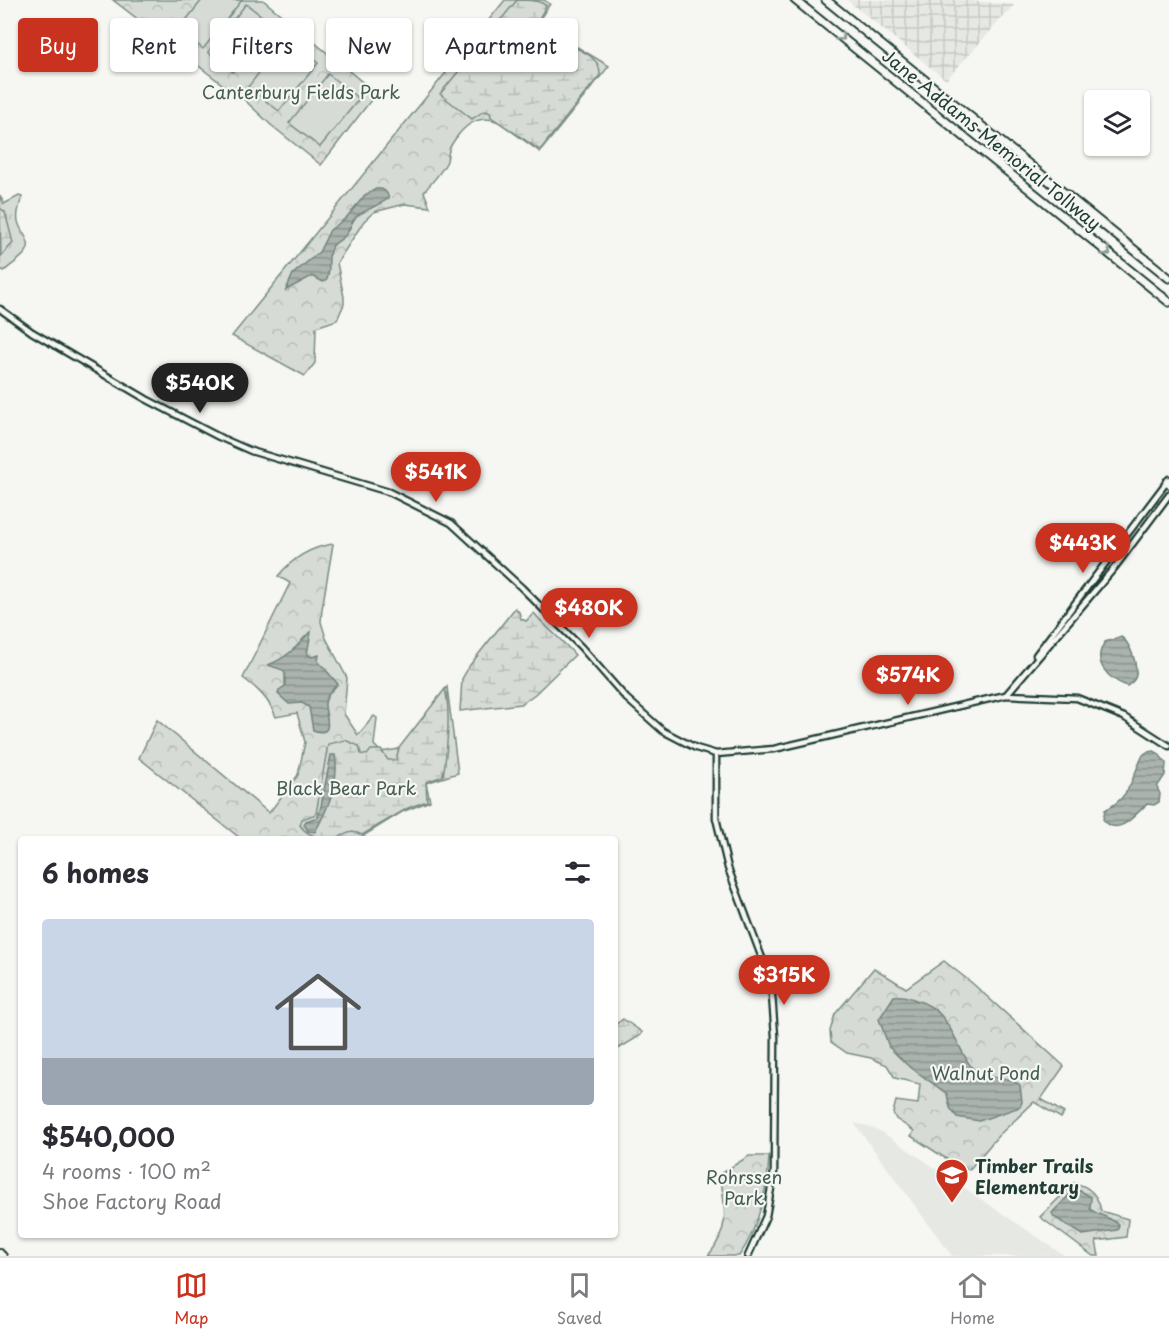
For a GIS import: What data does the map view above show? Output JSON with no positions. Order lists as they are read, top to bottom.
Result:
{
  "streets": {
    "highway": ["Jane Addams Memorial Tollway"]
  },
  "parks": [
    "Canterbury Fields Park",
    "Black Bear Park",
    "Walnut Pond",
    "Rohrssen Park"
  ],
  "places": {
    "school or university": ["Timber Trails Elementary"]
  },
  "page": {
    "chip": [
      "Buy",
      "Rent",
      "Filters",
      "New",
      "Apartment"
    ],
    "price": [
      "$540K",
      "$541K",
      "$443K",
      "$480K",
      "$574K",
      "$315K"
    ],
    "heading": "6 homes",
    "list": [
      {
        "name": "$540,000",
        "note": "4 rooms · 100 m² · Shoe Factory Road"
      }
    ],
    "tabs": ["Map", "Saved", "Home"]
  }
}
